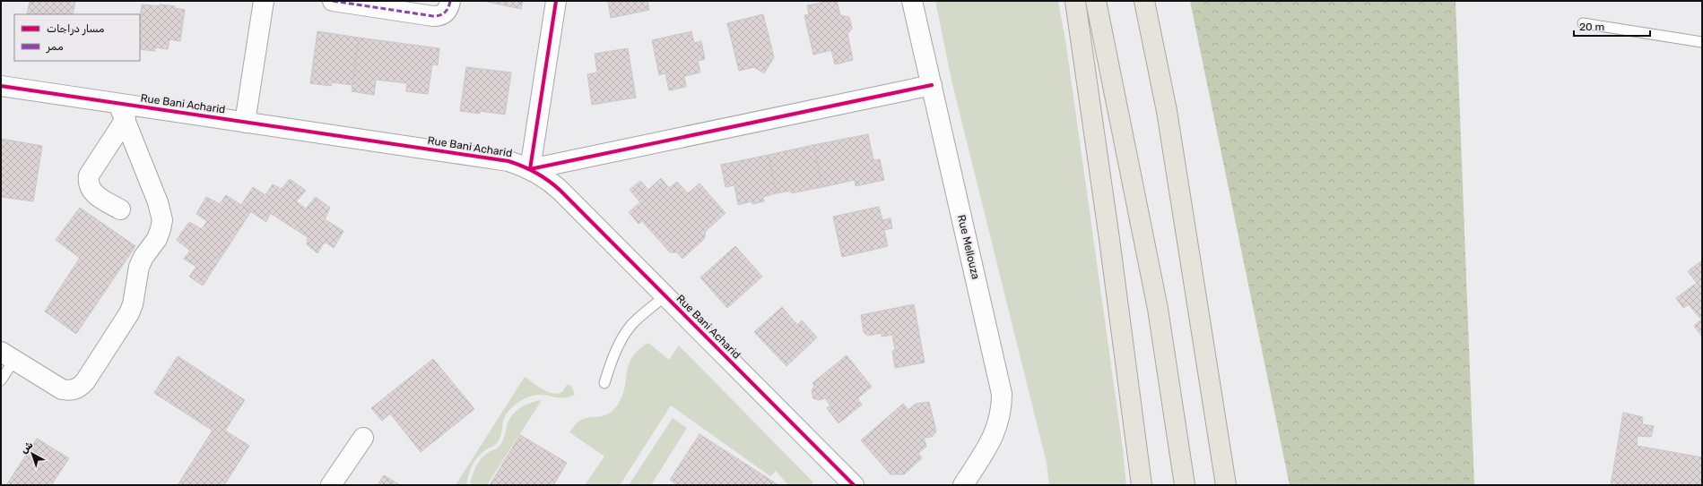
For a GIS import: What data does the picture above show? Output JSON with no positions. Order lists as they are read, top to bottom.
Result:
{
  "streets": {
    "street": ["Rue Bani Acharid", "Rue Mellouza"]
  },
  "legend": ["مسار دراجات", "ممر"],
  "scale_bar": "20 m",
  "north": "top left"
}
